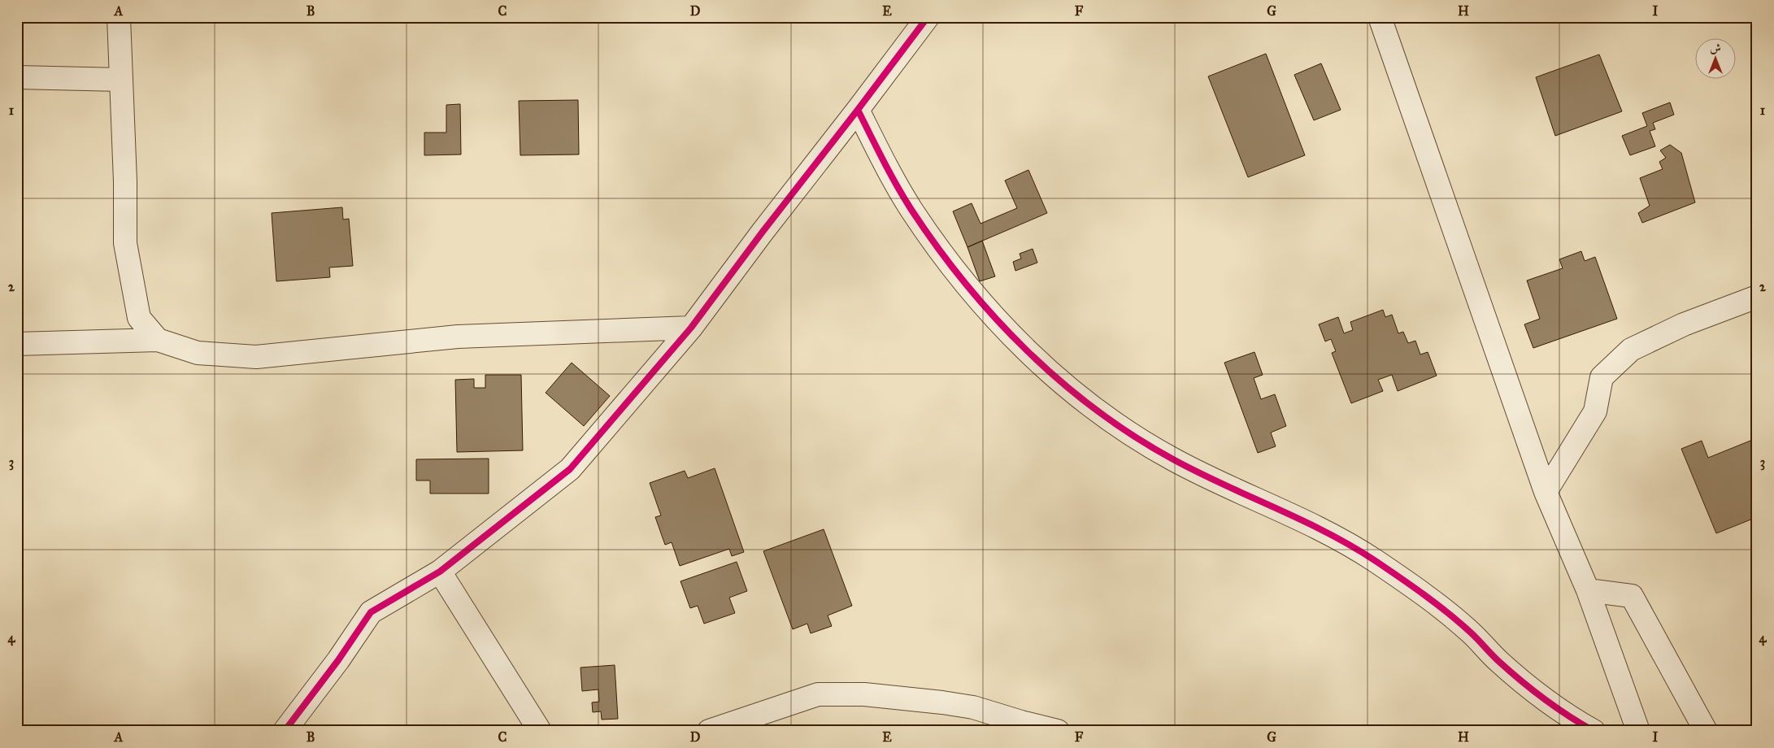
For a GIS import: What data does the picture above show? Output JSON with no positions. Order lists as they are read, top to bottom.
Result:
{
  "north": "top",
  "grid": {
    "columns": [
      "A",
      "B",
      "C",
      "D",
      "E",
      "F",
      "G",
      "H",
      "I"
    ],
    "rows": [
      "1",
      "2",
      "3",
      "4"
    ]
  }
}
